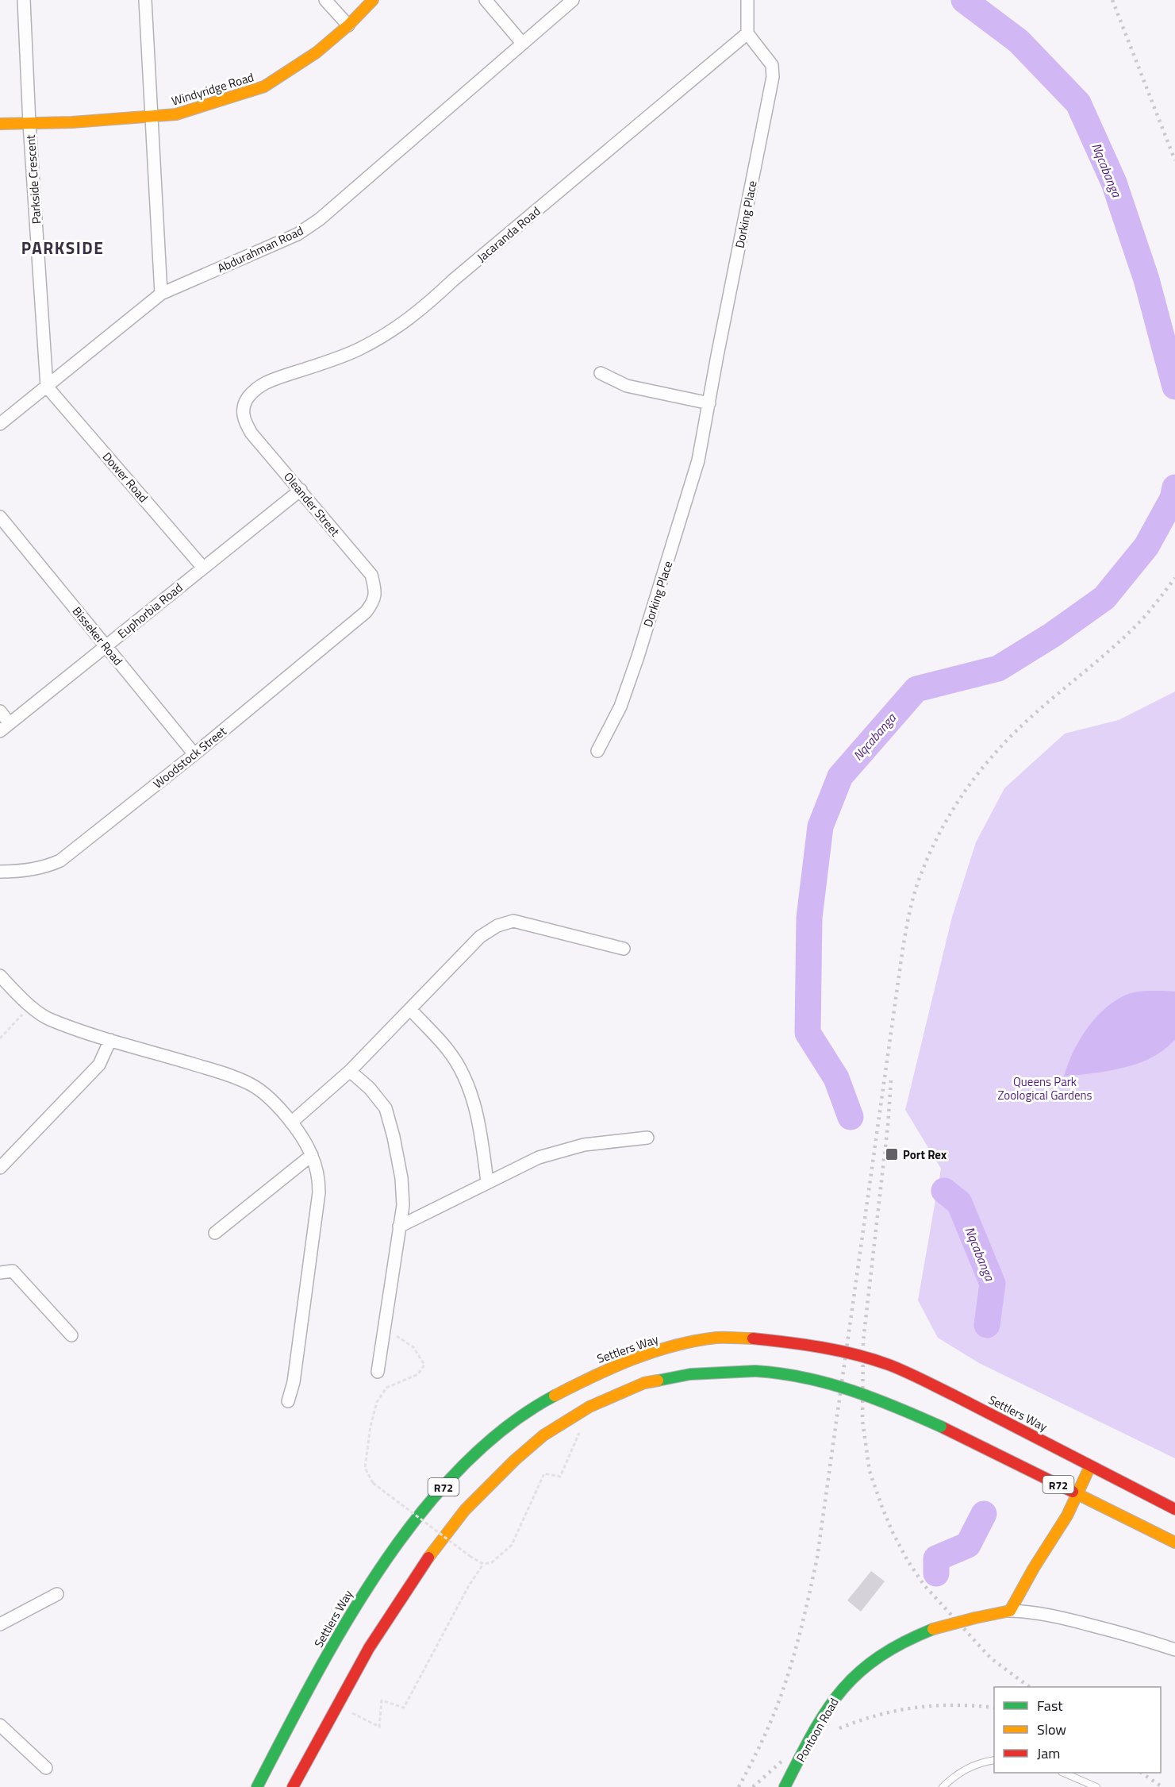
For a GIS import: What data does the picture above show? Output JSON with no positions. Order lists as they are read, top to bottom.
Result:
{
  "streets": {
    "main road": [
      "Windyridge Road",
      "Settlers Way",
      "R72",
      "Pontoon Road"
    ],
    "street": [
      "Parkside Crescent",
      "Dorking Place",
      "Jacaranda Road",
      "Abdurahman Road",
      "Dower Road",
      "Oleander Street",
      "Euphorbia Road",
      "Bisseker Road",
      "Woodstock Street"
    ]
  },
  "crossings": [
    ["Windyridge Road", "Parkside Crescent"],
    ["Parkside Crescent", "Abdurahman Road"],
    ["Parkside Crescent", "Dower Road"],
    ["Dorking Place", "Jacaranda Road"],
    ["Jacaranda Road", "Oleander Street"],
    ["Abdurahman Road", "Dower Road"],
    ["Dower Road", "Euphorbia Road"],
    ["Oleander Street", "Euphorbia Road"],
    ["Oleander Street", "Woodstock Street"],
    ["Euphorbia Road", "Bisseker Road"],
    ["Bisseker Road", "Woodstock Street"]
  ],
  "districts": ["PARKSIDE"],
  "water": ["Nqcabanga"],
  "parks": ["Queens Park Zoological Gardens"],
  "places": {
    "transit": ["Port Rex"]
  },
  "legend": ["Fast", "Slow", "Jam"]
}
